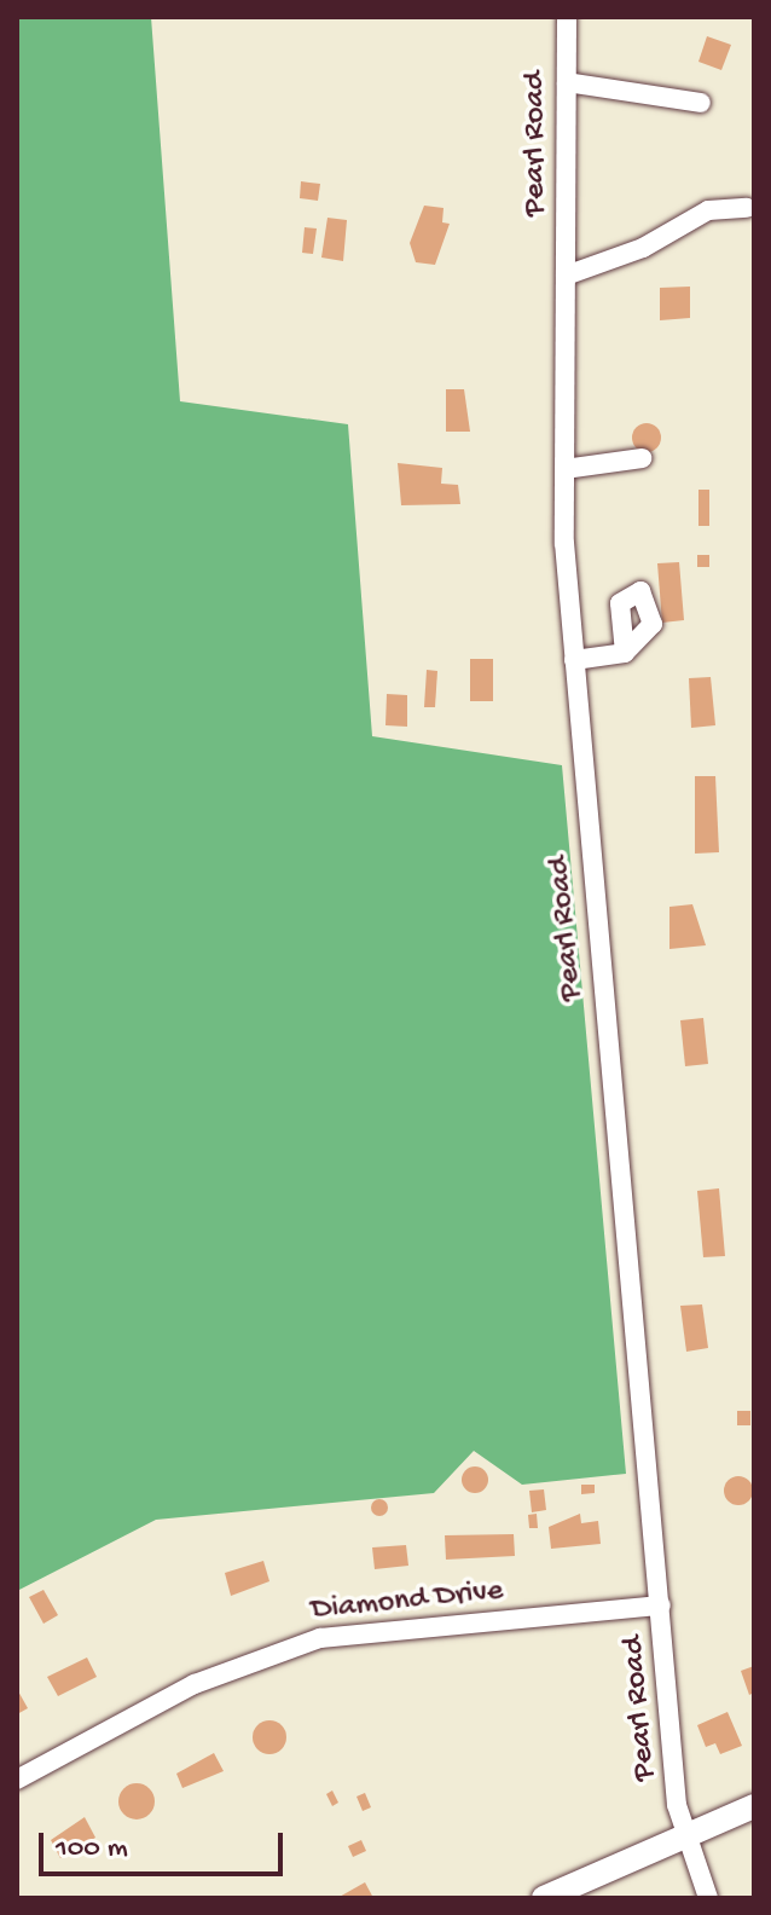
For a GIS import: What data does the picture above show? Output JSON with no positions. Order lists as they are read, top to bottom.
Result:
{
  "streets": {
    "street": ["Pearl Road", "Diamond Drive"]
  },
  "crossings": [
    ["Pearl Road", "Diamond Drive"]
  ],
  "scale_bar": "100 m"
}
